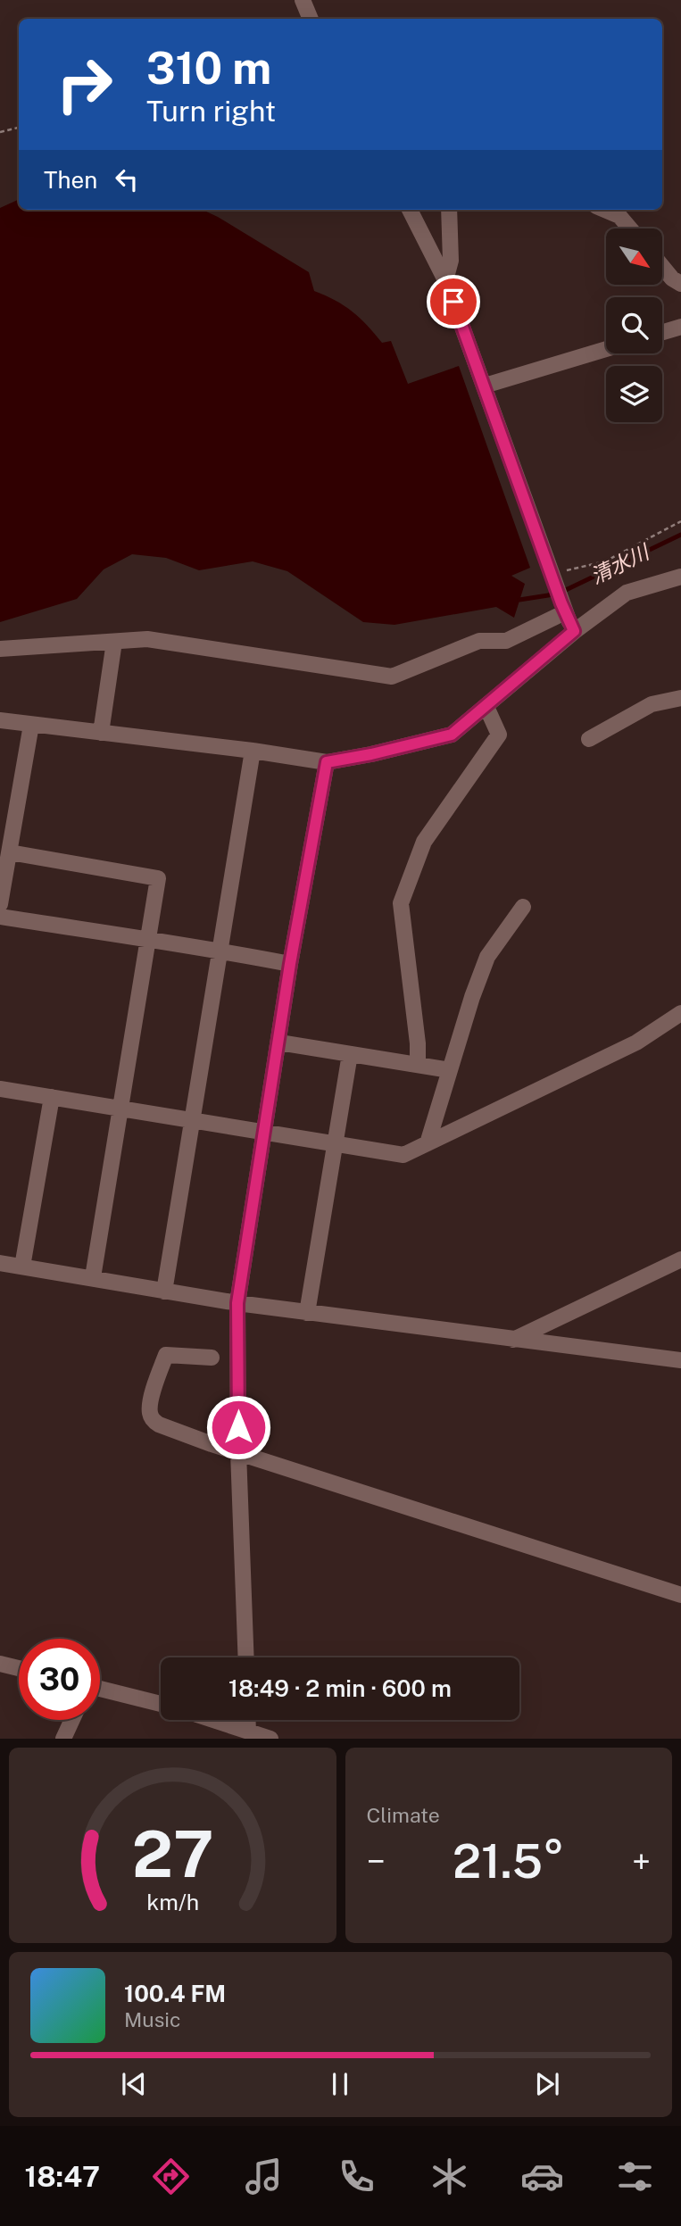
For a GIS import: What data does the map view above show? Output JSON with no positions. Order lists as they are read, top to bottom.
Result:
{
  "water": ["清水川"],
  "north": "bottom right",
  "page": {
    "turn": ["310 m", "Turn right"],
    "then": "Then",
    "limit": "30",
    "trip": "18:49 · 2 min · 600 m",
    "tile": "Climate",
    "heat": ["−", "21.5°", "+"],
    "song": ["100.4 FM", "Music"],
    "tabs": "18:47",
    "gauge": ["27", "km/h"]
  }
}
